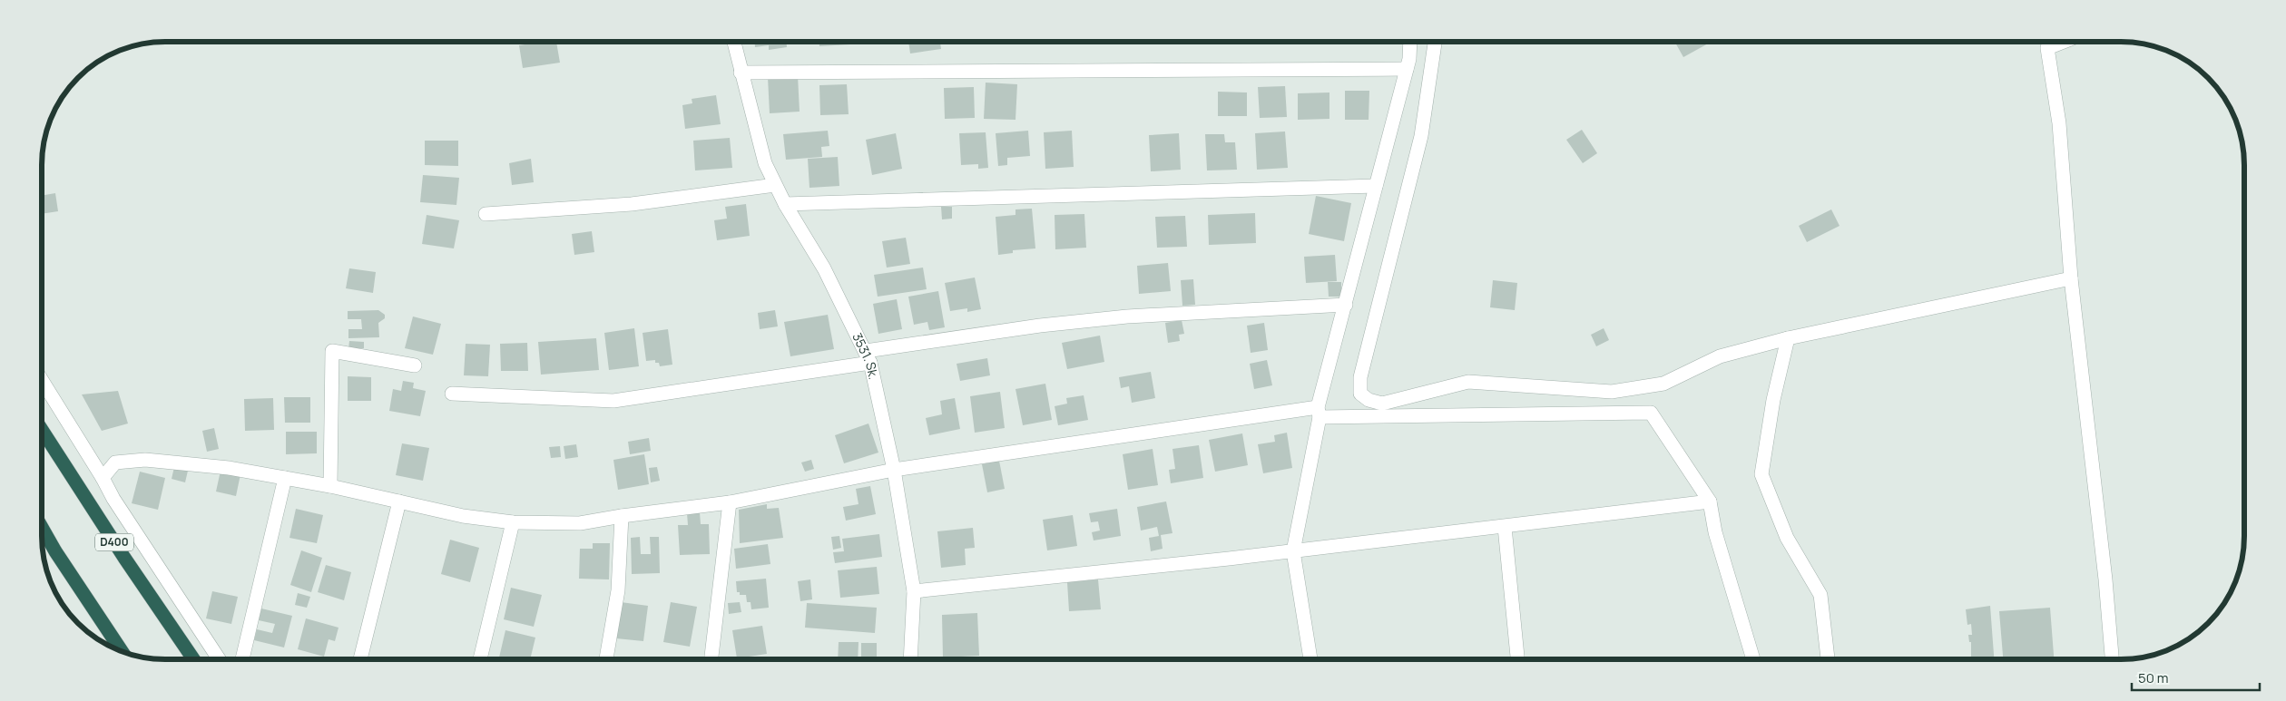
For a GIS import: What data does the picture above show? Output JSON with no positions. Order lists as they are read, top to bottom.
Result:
{
  "streets": {
    "highway": ["D400"],
    "street": ["3531. Sk."]
  },
  "scale_bar": "50 m"
}
